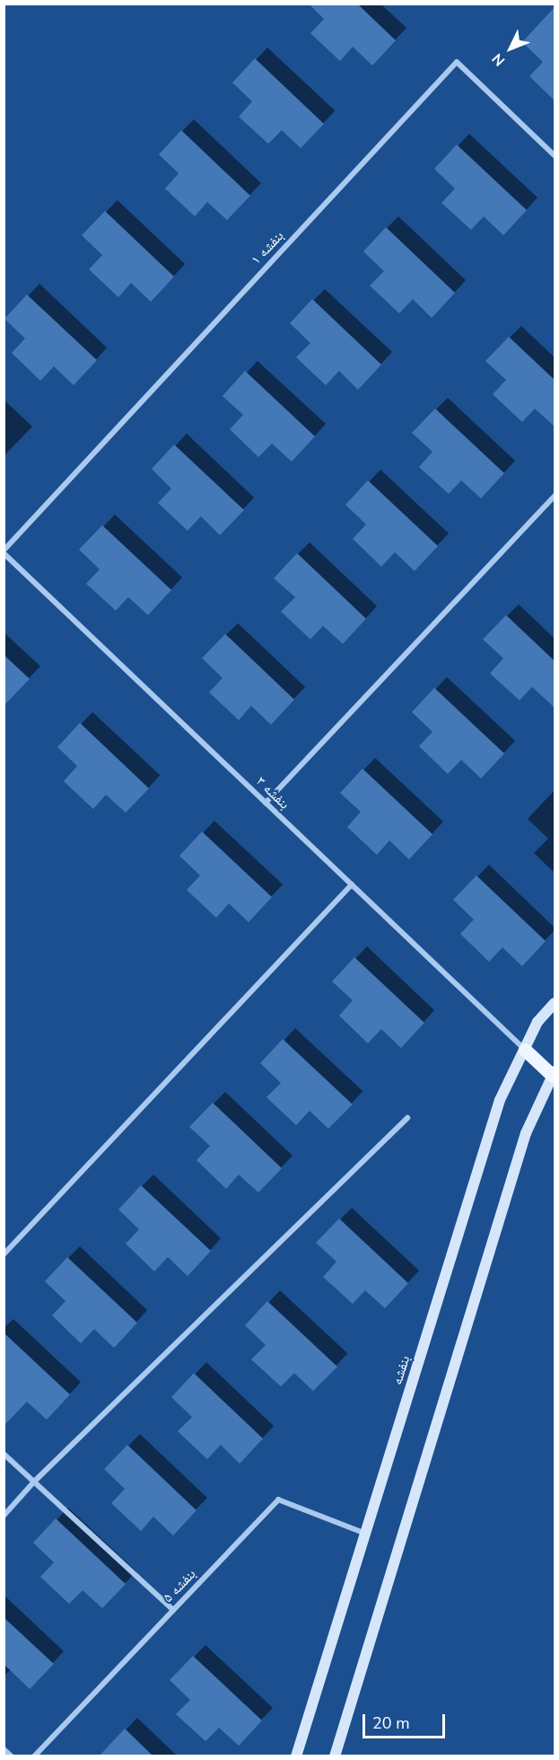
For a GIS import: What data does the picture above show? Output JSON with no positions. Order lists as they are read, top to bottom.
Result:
{
  "streets": {
    "street": [
      "بنفشه ۱",
      "بنفشه ۳",
      "بنفشه",
      "بنفشه ۵"
    ]
  },
  "crossings": [
    ["بنفشه ۱", "بنفشه ۳"],
    ["بنفشه ۳", "بنفشه"],
    ["بنفشه", "بنفشه ۵"]
  ],
  "scale_bar": "20 m",
  "north": "bottom left"
}
